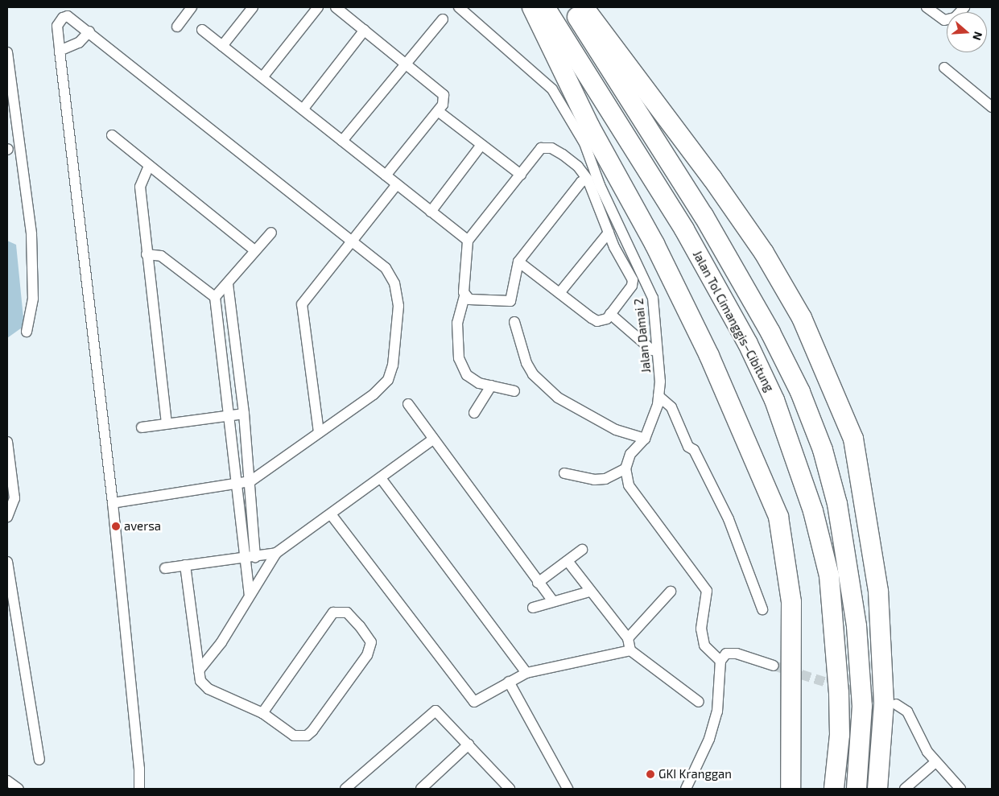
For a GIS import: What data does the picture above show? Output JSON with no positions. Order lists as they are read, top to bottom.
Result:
{
  "streets": {
    "highway": ["Jalan Tol Cimanggis–Cibitung"],
    "street": ["Jalan Damai 2"]
  },
  "places": ["aversa", "GKI Kranggan"],
  "north": "right"
}
